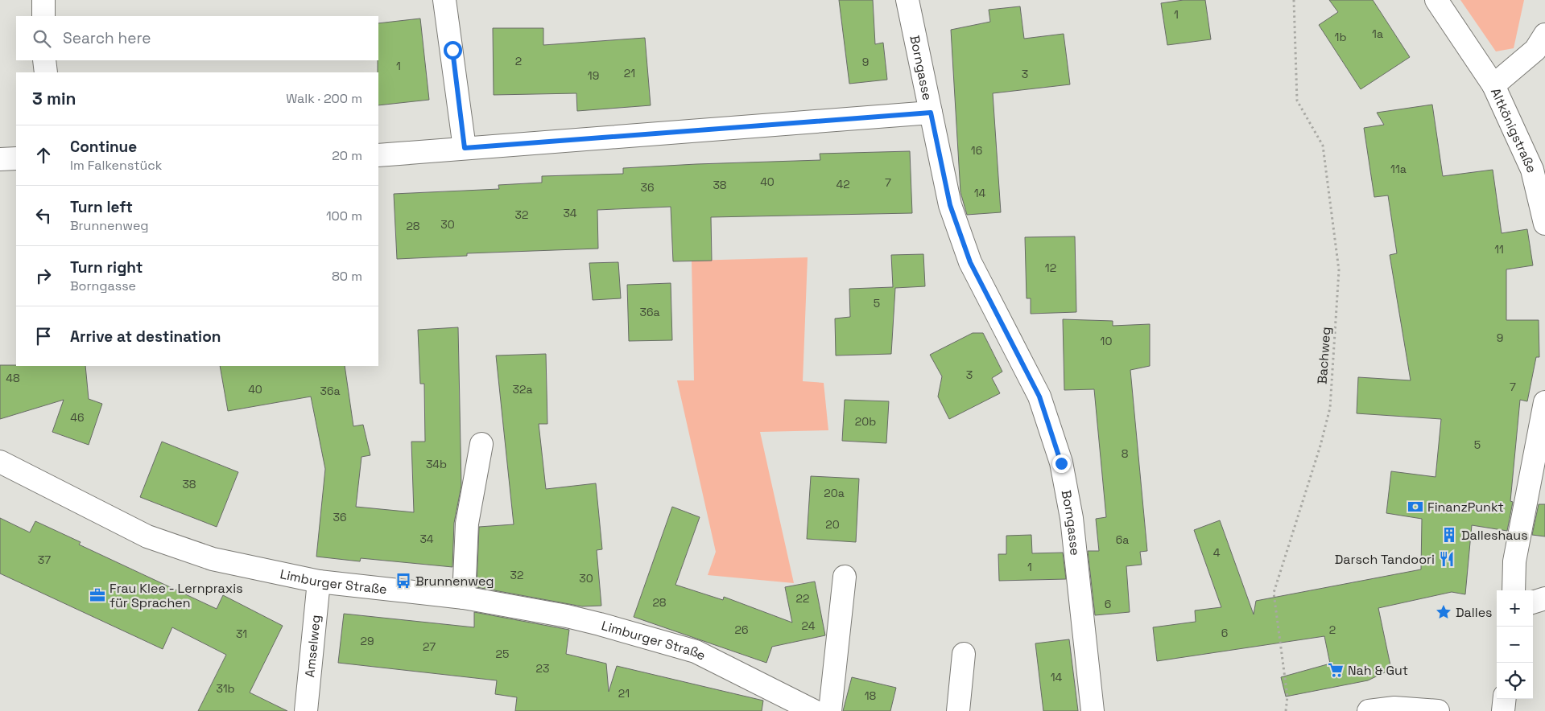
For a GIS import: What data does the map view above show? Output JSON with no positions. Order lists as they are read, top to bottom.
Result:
{
  "streets": {
    "street": [
      "Borngasse",
      "Altkönigstraße",
      "Limburger Straße",
      "Amselweg"
    ],
    "path": ["Bachweg"]
  },
  "crossings": [
    ["Limburger Straße", "Amselweg"]
  ],
  "places": {
    "bank": ["FinanzPunkt"],
    "building": ["Dalleshaus"],
    "restaurant": ["Darsch Tandoori"],
    "bus stop": ["Brunnenweg"],
    "office": ["Frau Klee - Lernpraxis für Sprachen"],
    "place": ["Dalles"],
    "supermarket": ["Nah & Gut"]
  },
  "house_numbers": [
    "1",
    "1a",
    "1b",
    "2",
    "9",
    "1",
    "21",
    "3",
    "19",
    "16",
    "11a",
    "40",
    "7",
    "42",
    "38",
    "36",
    "14",
    "34",
    "32",
    "30",
    "28",
    "11",
    "12",
    "5",
    "36a",
    "9",
    "10",
    "3",
    "48",
    "7",
    "40",
    "32a",
    "36a",
    "46",
    "20b",
    "5",
    "8",
    "34b",
    "38",
    "20a",
    "36",
    "20",
    "34",
    "6a",
    "4",
    "37",
    "1",
    "32",
    "30",
    "22",
    "28",
    "6",
    "24",
    "26",
    "2",
    "6",
    "31",
    "29",
    "27",
    "25",
    "23",
    "14",
    "31b",
    "21",
    "18"
  ],
  "page": {
    "search": "Search here",
    "heading": ["3 min", "Walk · 200 m"],
    "list": [
      ["Continue", "Im Falkenstück", "20 m"],
      ["Turn left", "Brunnenweg", "100 m"],
      ["Turn right", "Borngasse", "80 m"],
      "Arrive at destination"
    ],
    "map_buttons": ["+", "−"]
  }
}
